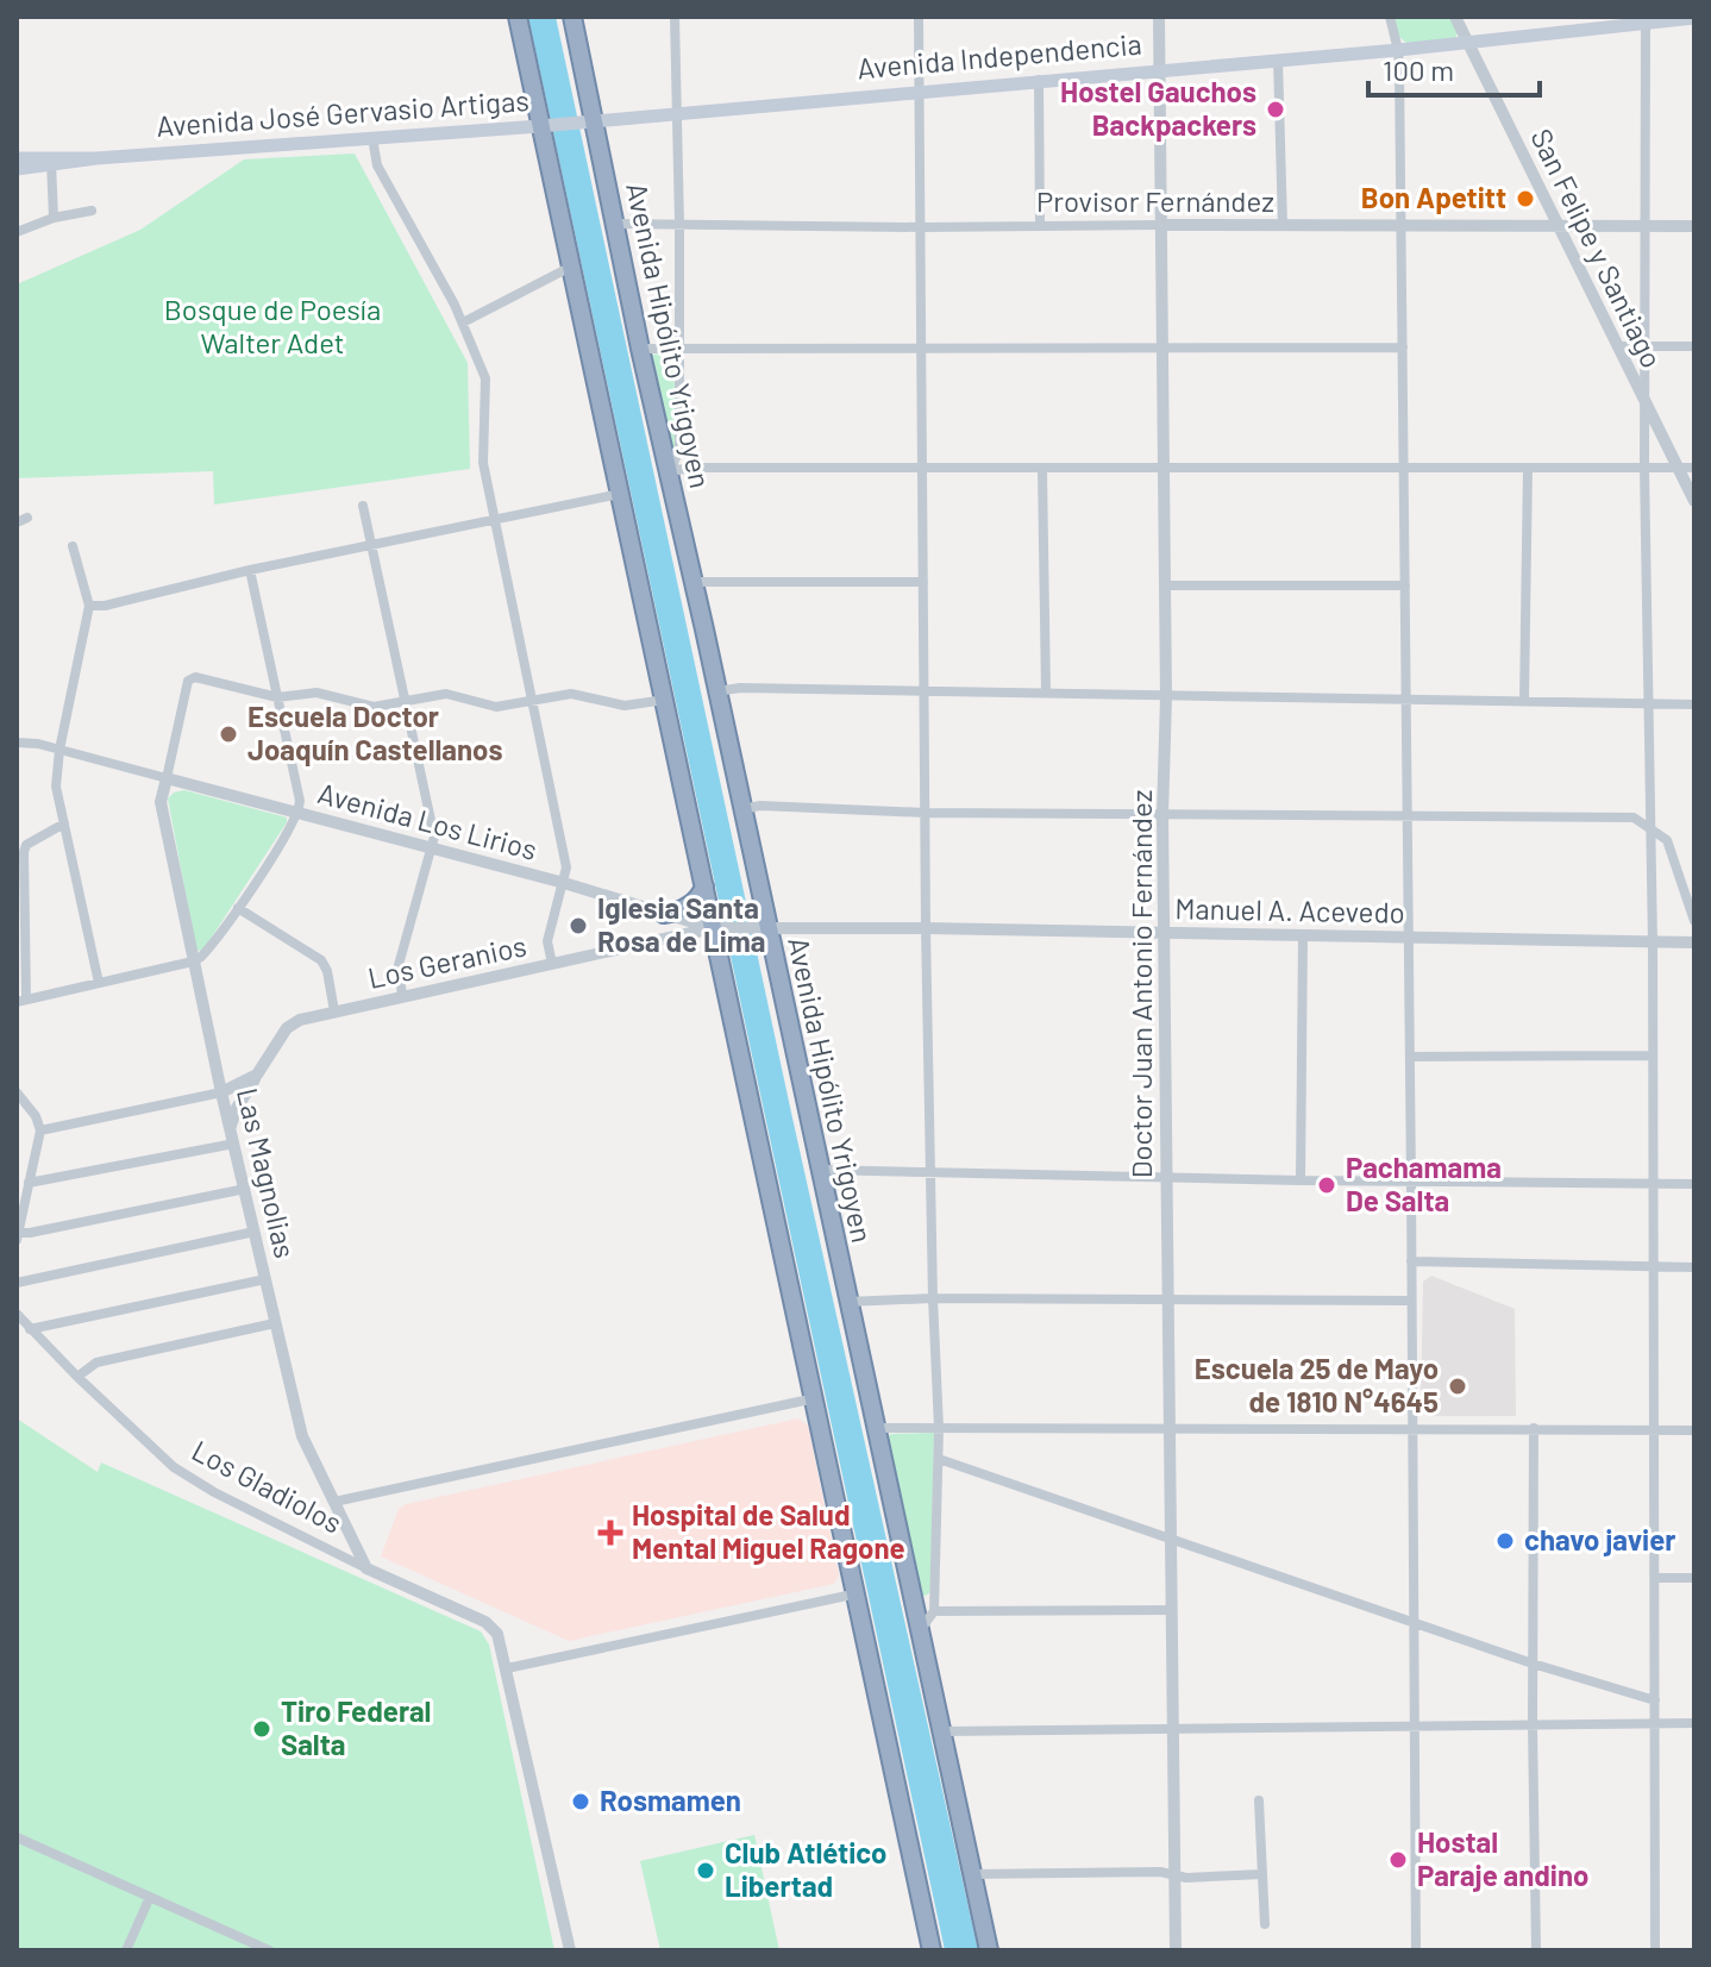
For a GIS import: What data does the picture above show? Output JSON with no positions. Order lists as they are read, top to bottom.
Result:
{
  "streets": {
    "highway": ["Avenida Hipólito Yrigoyen"],
    "main road": ["Avenida Independencia", "Avenida José Gervasio Artigas"],
    "street": [
      "Provisor Fernández",
      "San Felipe y Santiago",
      "Avenida Los Lirios",
      "Manuel A. Acevedo",
      "Los Geranios",
      "Doctor Juan Antonio Fernández",
      "Las Magnolias",
      "Los Gladiolos"
    ]
  },
  "crossings": [
    ["Avenida Independencia", "Avenida José Gervasio Artigas"],
    ["Avenida Independencia", "San Felipe y Santiago"],
    ["Avenida Independencia", "Avenida Hipólito Yrigoyen"],
    ["Avenida Independencia", "Doctor Juan Antonio Fernández"],
    ["Avenida José Gervasio Artigas", "Avenida Hipólito Yrigoyen"],
    ["Provisor Fernández", "San Felipe y Santiago"],
    ["Provisor Fernández", "Avenida Hipólito Yrigoyen"],
    ["Provisor Fernández", "Doctor Juan Antonio Fernández"],
    ["Avenida Hipólito Yrigoyen", "Manuel A. Acevedo"],
    ["Avenida Los Lirios", "Manuel A. Acevedo"],
    ["Avenida Los Lirios", "Los Geranios"],
    ["Avenida Los Lirios", "Las Magnolias"],
    ["Manuel A. Acevedo", "Los Geranios"],
    ["Manuel A. Acevedo", "Doctor Juan Antonio Fernández"],
    ["Los Geranios", "Las Magnolias"],
    ["Las Magnolias", "Los Gladiolos"]
  ],
  "parks": ["Bosque de Poesía Walter Adet"],
  "places": {
    "other": [
      "Hostel Gauchos Backpackers",
      "Bon Apetitt",
      "Escuela Doctor Joaquín Castellanos",
      "Iglesia Santa Rosa de Lima",
      "Pachamama De Salta",
      "Escuela 25 de Mayo de 1810 N°4645",
      "chavo javier",
      "Tiro Federal Salta",
      "Rosmamen",
      "Hostal Paraje andino",
      "Club Atlético Libertad"
    ],
    "health": ["Hospital de Salud Mental Miguel Ragone"]
  },
  "scale_bar": "100 m"
}
